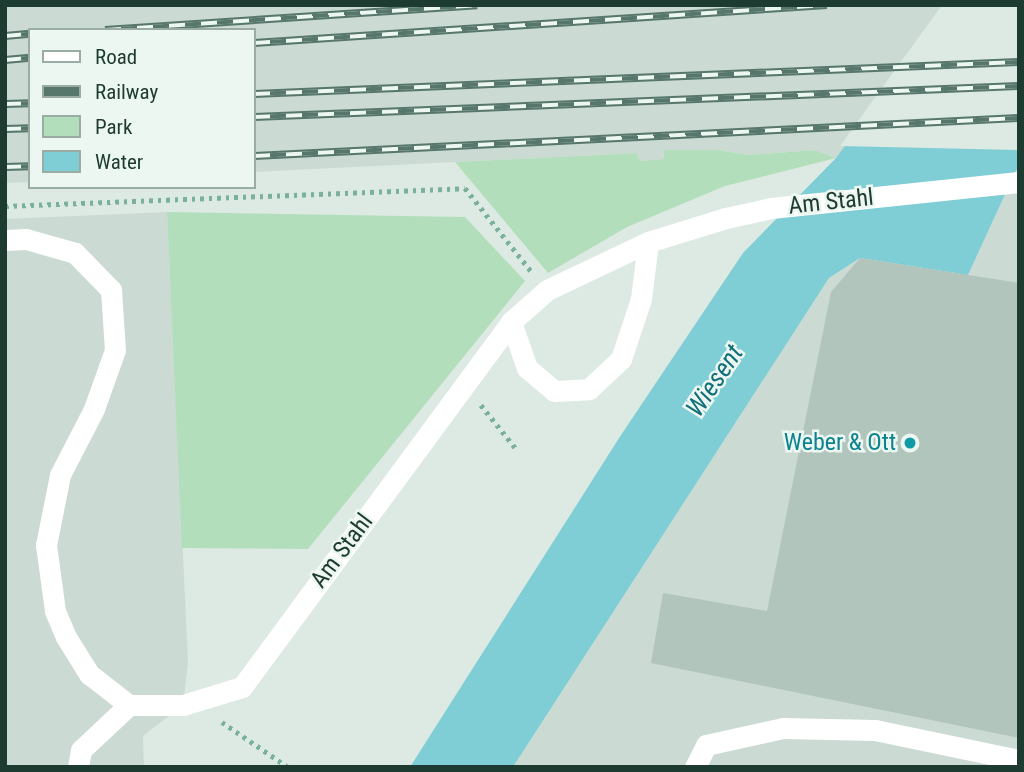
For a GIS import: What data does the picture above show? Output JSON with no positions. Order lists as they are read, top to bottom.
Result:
{
  "streets": {
    "street": ["Am Stahl"]
  },
  "water": ["Wiesent"],
  "places": ["Weber & Ott"],
  "legend": [
    "Road",
    "Railway",
    "Park",
    "Water"
  ]
}
